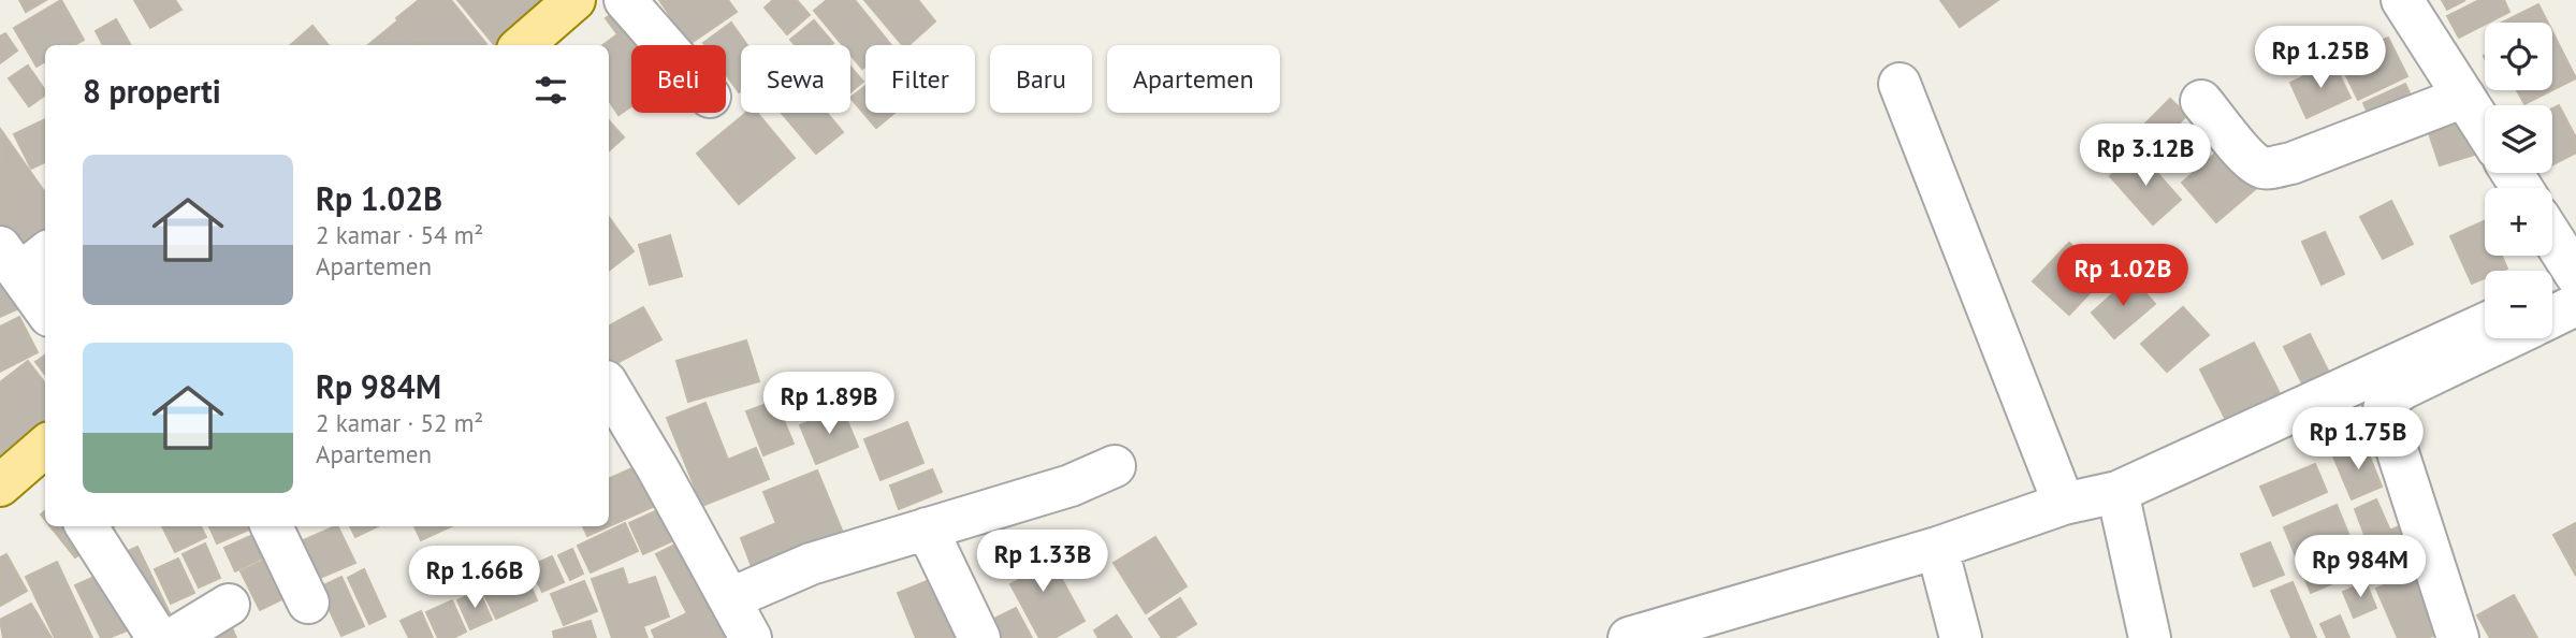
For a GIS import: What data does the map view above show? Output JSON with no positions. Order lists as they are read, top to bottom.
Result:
{
  "page": {
    "map_buttons": ["+", "−"],
    "price": [
      "Rp 1.25B",
      "Rp 3.12B",
      "Rp 1.02B",
      "Rp 1.89B",
      "Rp 1.75B",
      "Rp 1.33B",
      "Rp 984M",
      "Rp 1.66B"
    ],
    "chip": [
      "Beli",
      "Sewa",
      "Filter",
      "Baru",
      "Apartemen"
    ],
    "heading": "8 properti",
    "list": [
      {
        "name": "Rp 1.02B",
        "note": "2 kamar · 54 m² · Apartemen"
      },
      {
        "name": "Rp 984M",
        "note": "2 kamar · 52 m² · Apartemen"
      }
    ]
  }
}
